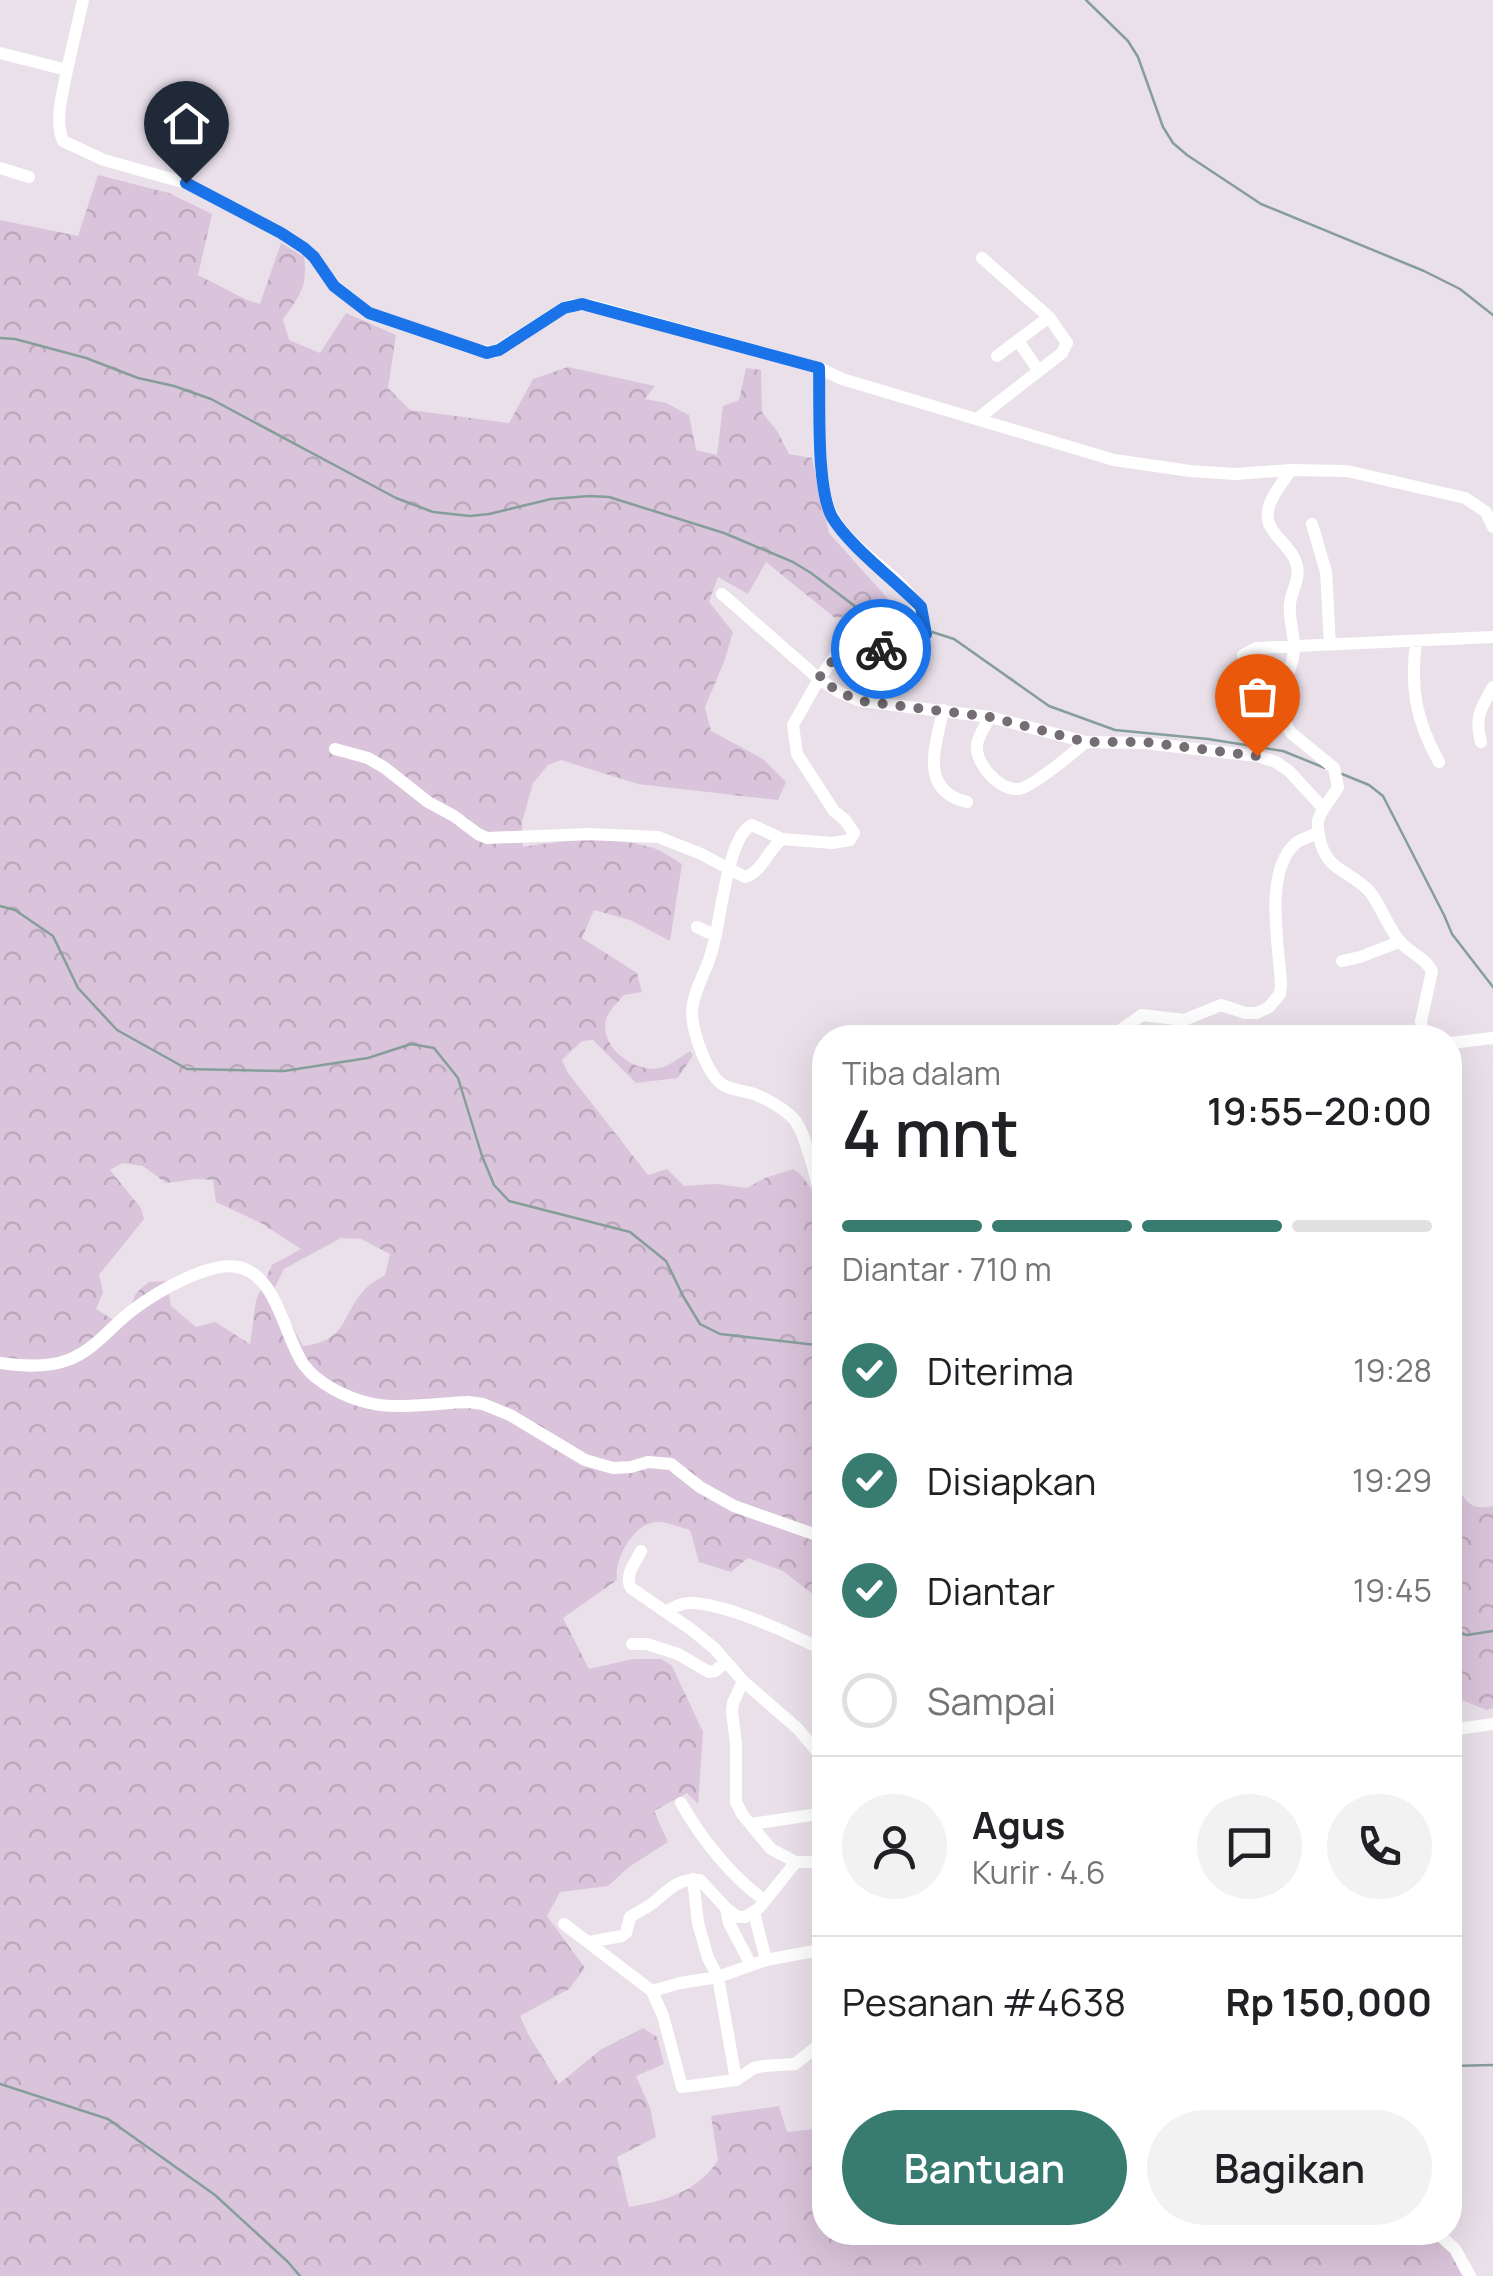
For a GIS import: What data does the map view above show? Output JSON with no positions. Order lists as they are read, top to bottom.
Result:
{
  "page": {
    "heading": ["4 mnt", "Tiba dalam", "19:55–20:00"],
    "panel": [
      "Agus",
      "Kurir · 4.6",
      "Pesanan #4638",
      "Rp 150,000"
    ],
    "bar": "Diantar · 710 m",
    "list": [
      ["Diterima", "19:28"],
      ["Disiapkan", "19:29"],
      ["Diantar", "19:45"],
      "Sampai"
    ],
    "buttons": ["Bantuan", "Bagikan"]
  }
}
